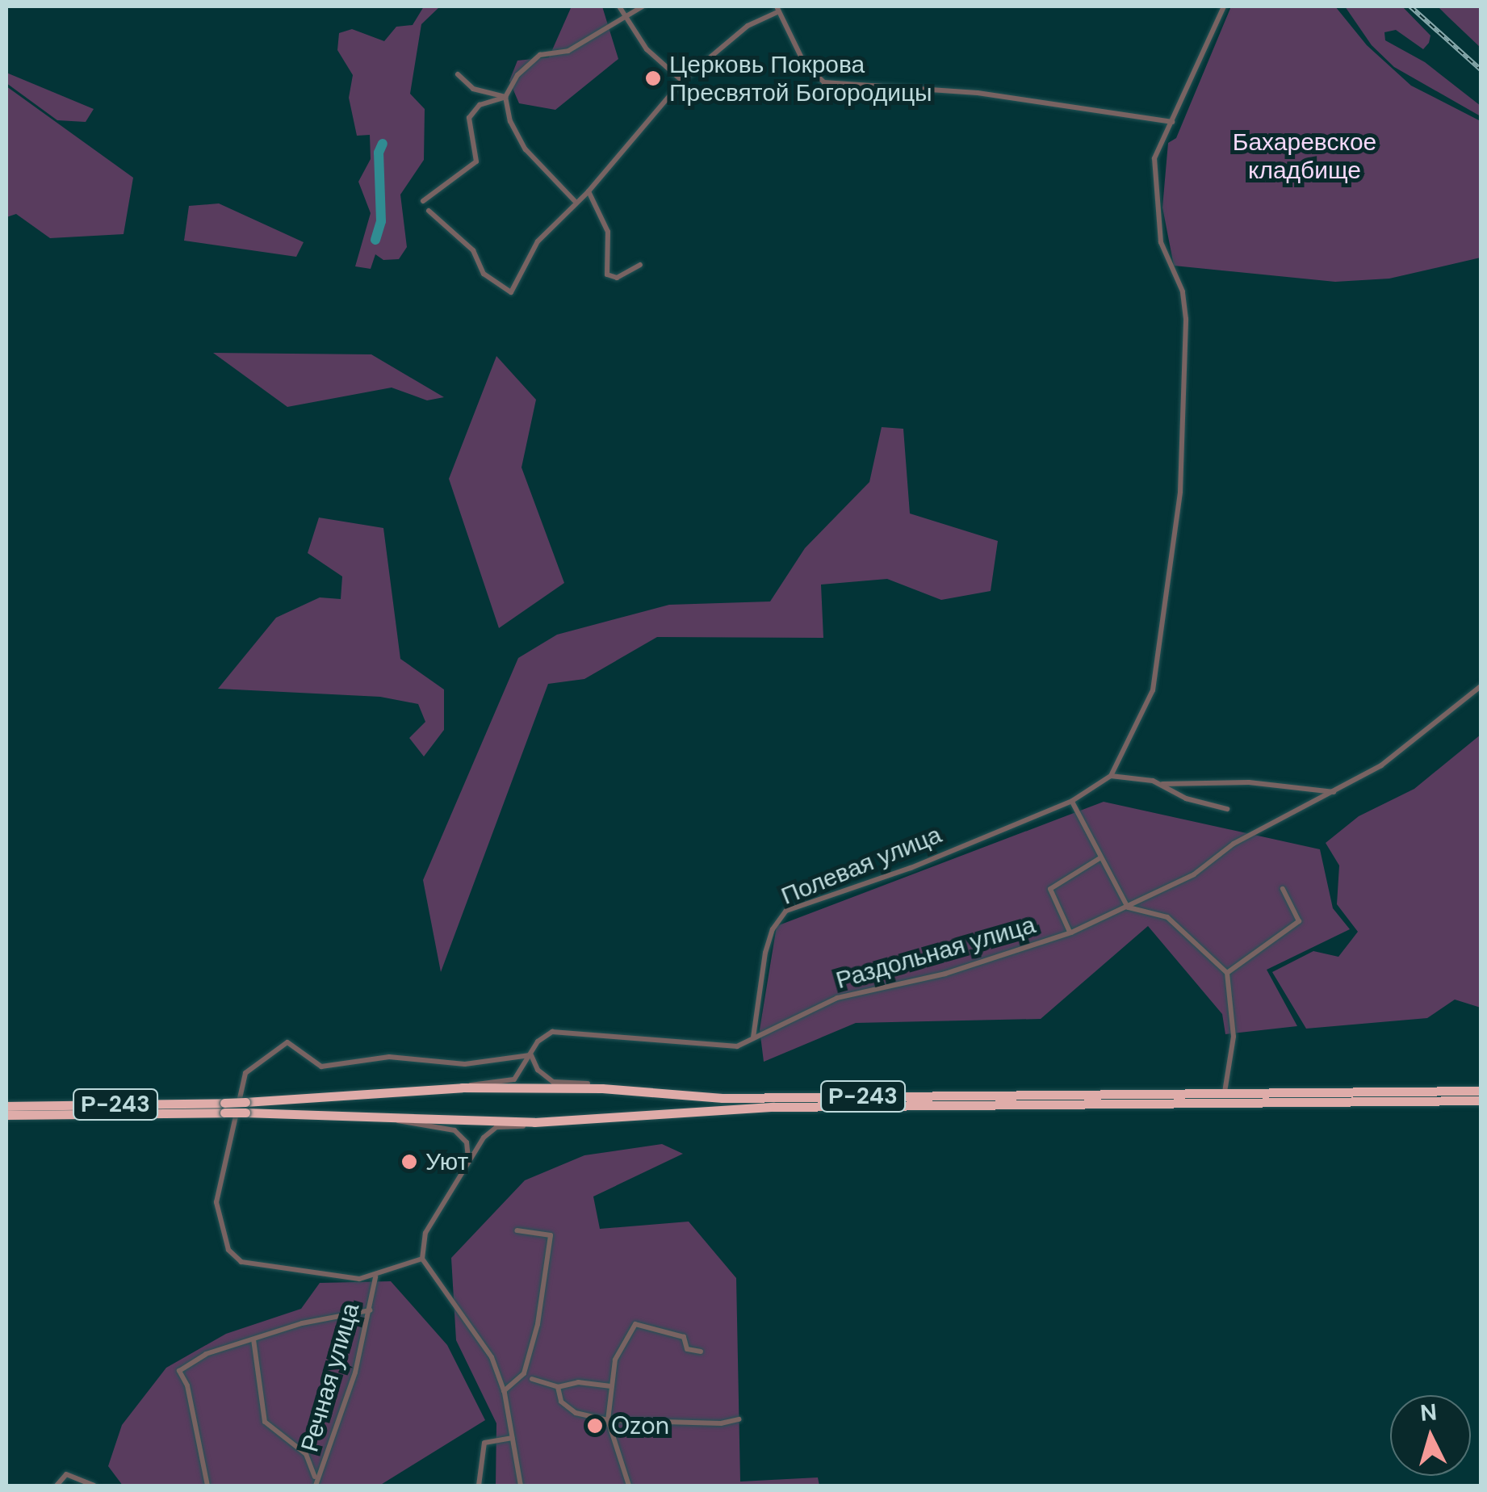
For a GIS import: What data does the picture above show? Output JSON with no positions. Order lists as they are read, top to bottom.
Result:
{
  "streets": {
    "highway": ["Р-243"],
    "street": ["Полевая улица", "Раздольная улица", "Речная улица"]
  },
  "crossings": [
    ["Полевая улица", "Раздольная улица"],
    ["Раздольная улица", "Р-243"]
  ],
  "parks": ["Бахаревское кладбище"],
  "places": ["Церковь Покрова Пресвятой Богородицы", "Уют", "Ozon"],
  "north": "top"
}
